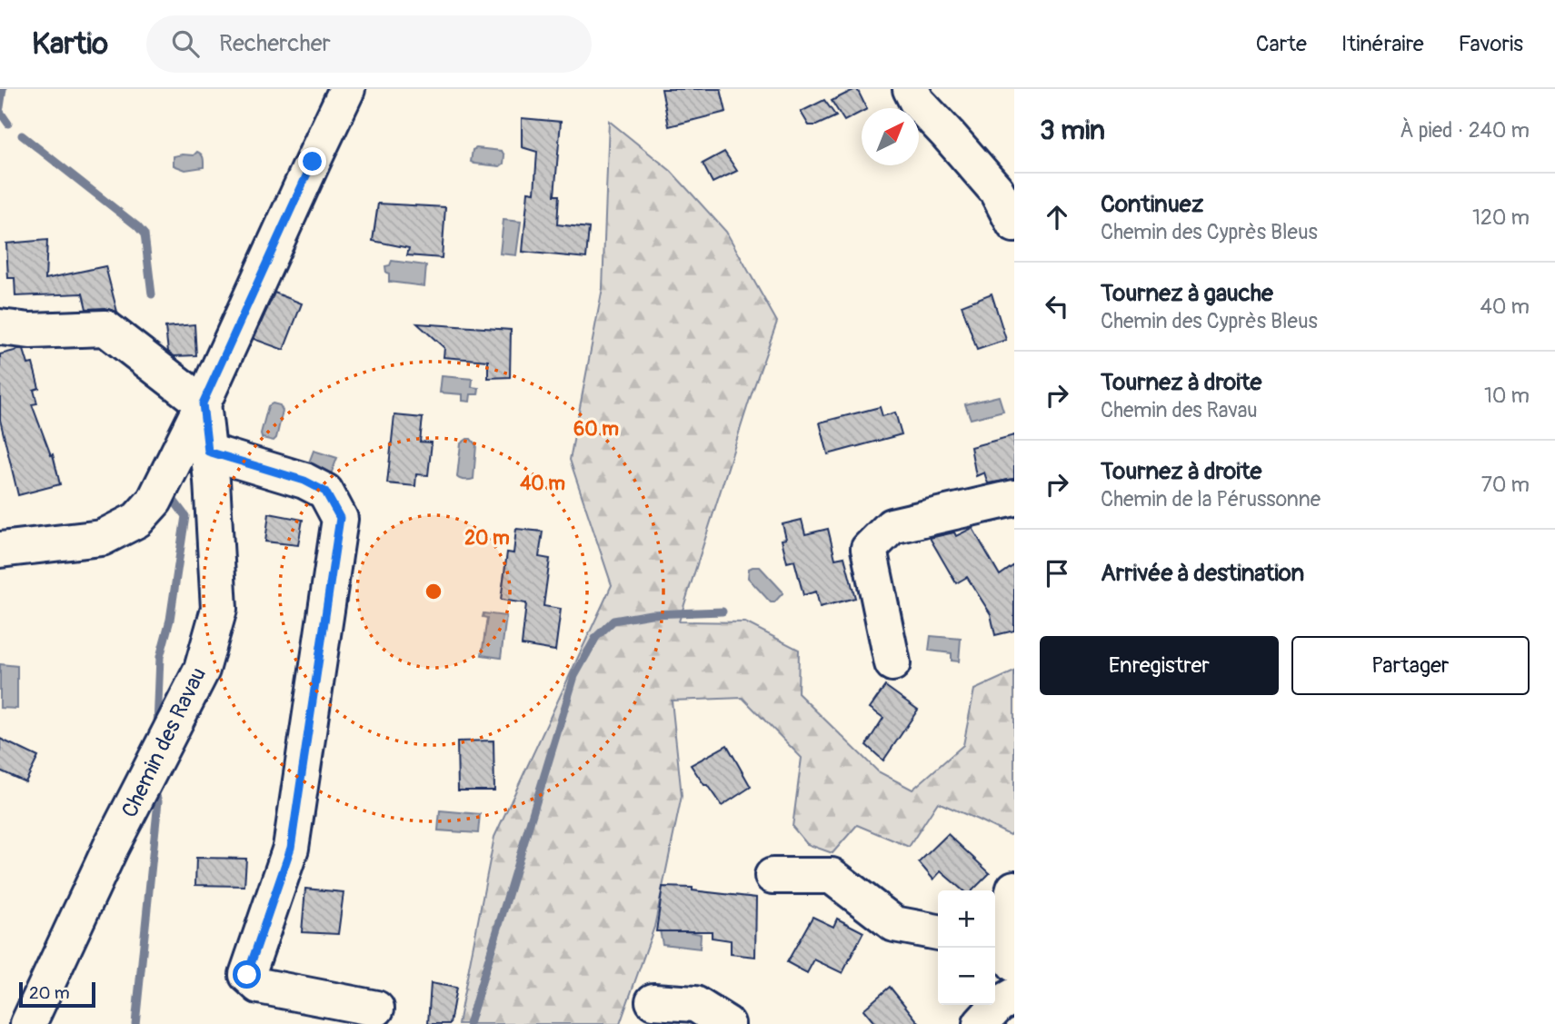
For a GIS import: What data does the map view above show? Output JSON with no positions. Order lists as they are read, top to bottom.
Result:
{
  "streets": {
    "street": ["Chemin des Ravau"]
  },
  "scale_bar": "20 m",
  "north": "top right",
  "page": {
    "header": "Kartio",
    "search": "Rechercher",
    "nav": ["Carte", "Itinéraire", "Favoris"],
    "heading": ["3 min", "À pied · 240 m"],
    "list": [
      ["Continuez", "Chemin des Cyprès Bleus", "120 m"],
      ["Tournez à gauche", "Chemin des Cyprès Bleus", "40 m"],
      ["Tournez à droite", "Chemin des Ravau", "10 m"],
      ["Tournez à droite", "Chemin de la Pérussonne", "70 m"],
      "Arrivée à destination"
    ],
    "buttons": ["Enregistrer", "Partager"],
    "map_buttons": ["+", "−"],
    "scale": "20 m"
  },
  "rings": ["60 m", "40 m", "20 m"]
}
